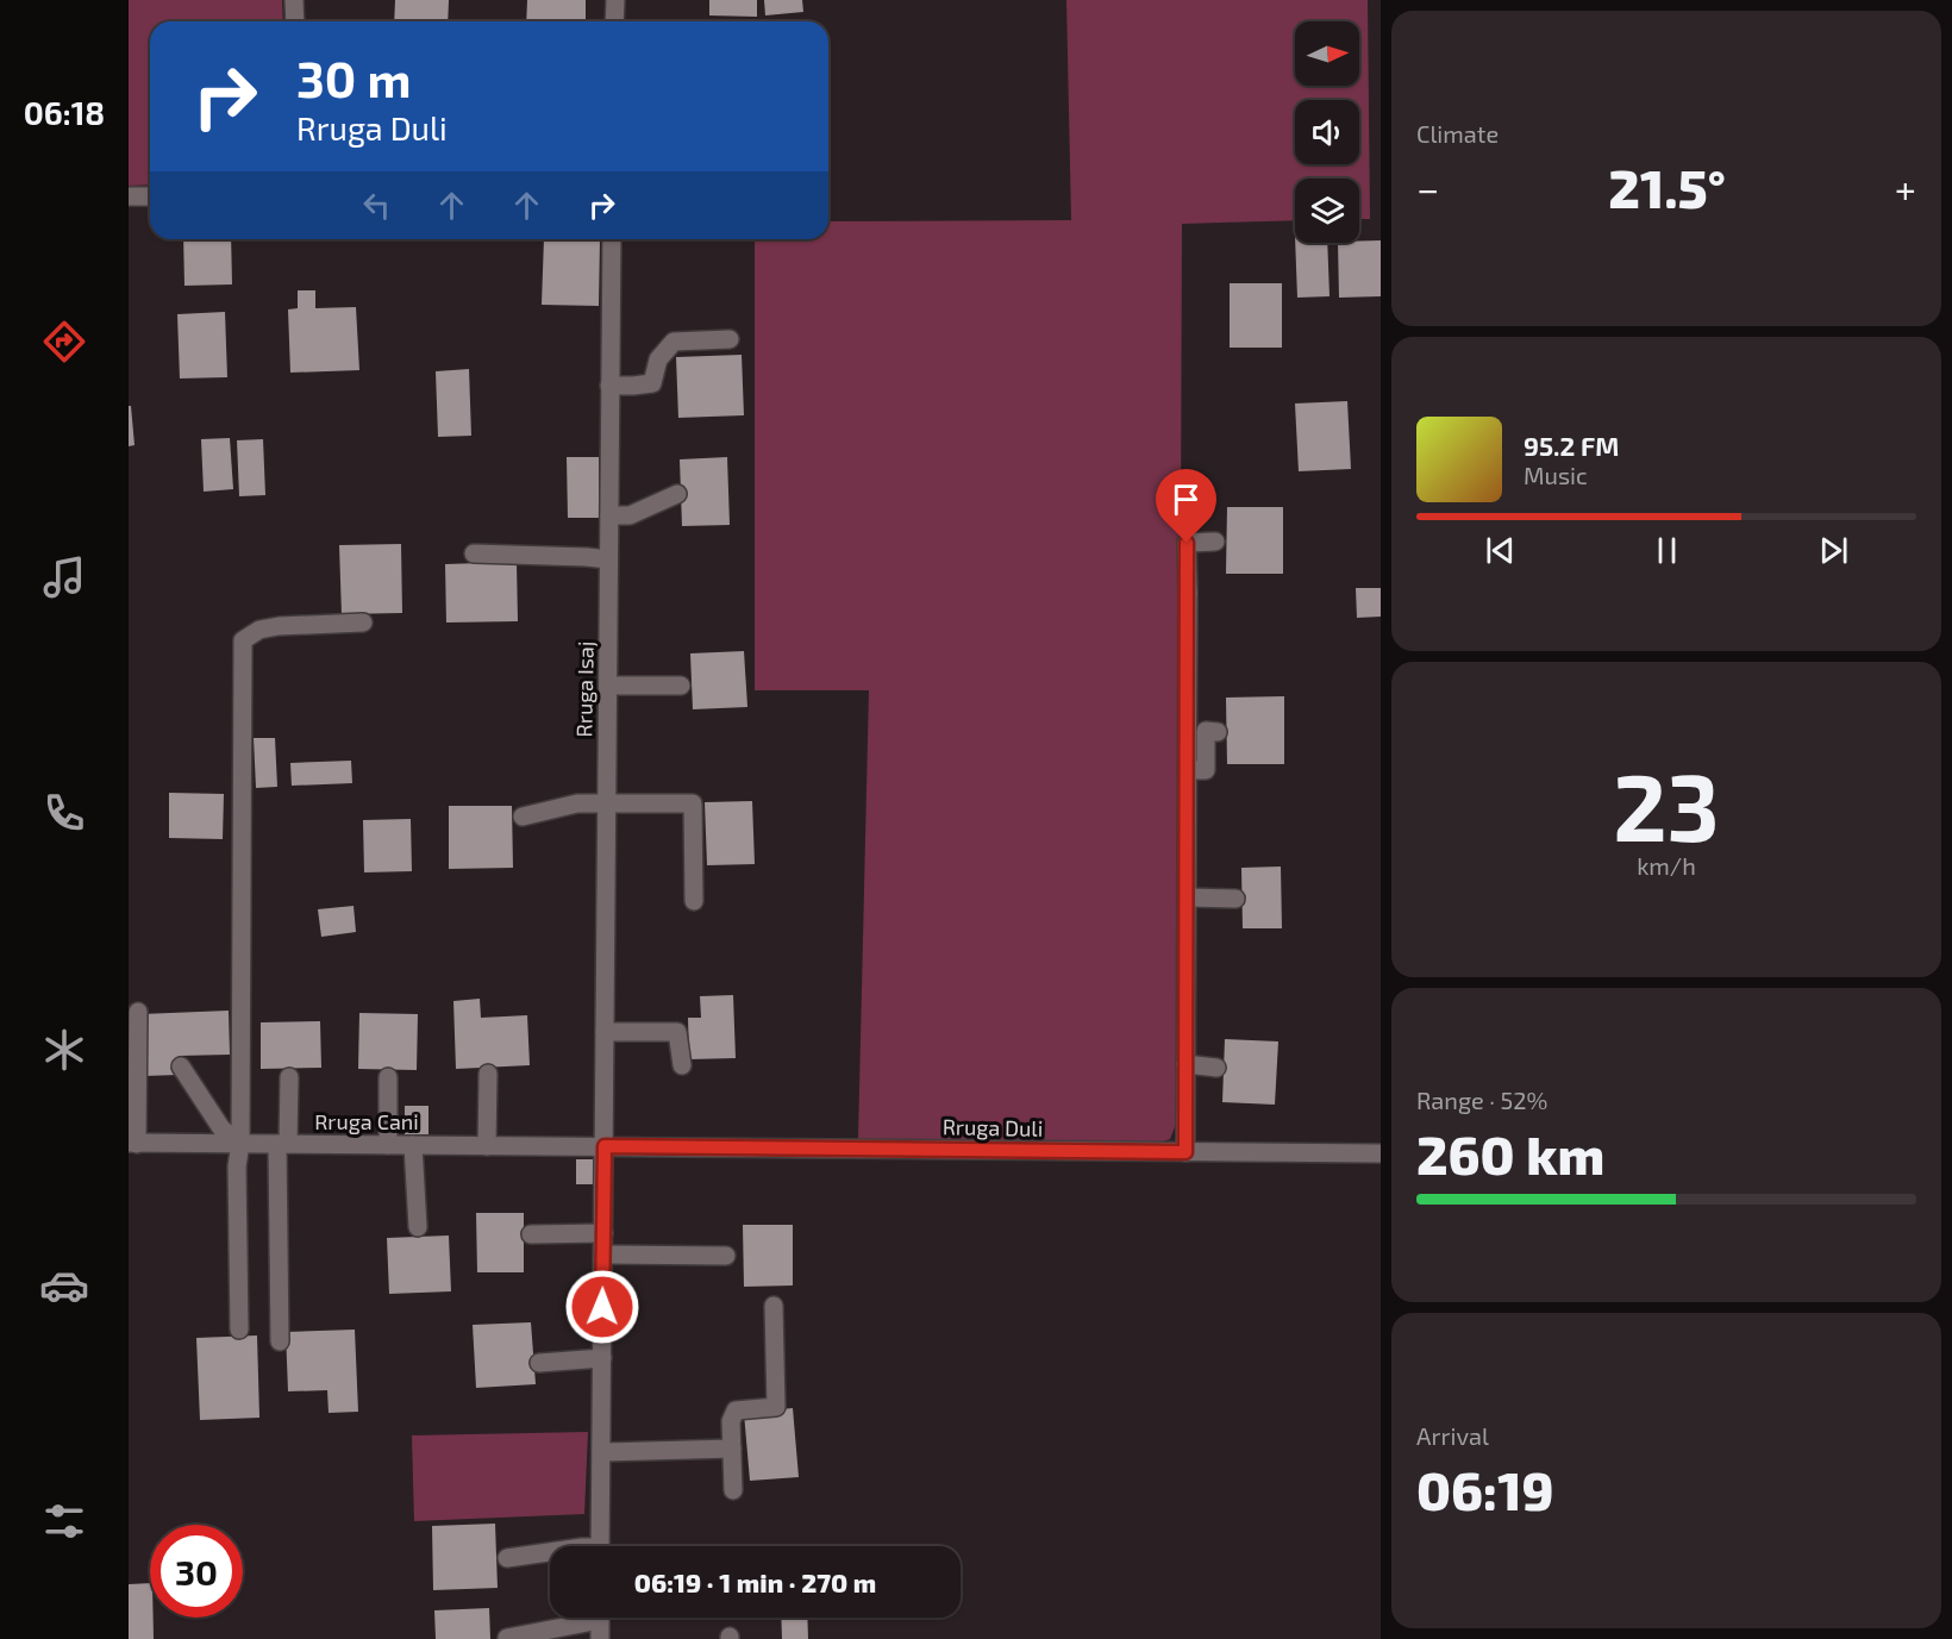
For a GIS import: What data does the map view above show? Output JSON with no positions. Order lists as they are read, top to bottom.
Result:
{
  "streets": {
    "street": ["Rruga Isaj", "Rruga Cani", "Rruga Duli"]
  },
  "crossings": [
    ["Rruga Isaj", "Rruga Cani"],
    ["Rruga Isaj", "Rruga Duli"],
    ["Rruga Cani", "Rruga Duli"]
  ],
  "north": "right",
  "page": {
    "tabs": "06:18",
    "tile": [
      "Climate",
      ["23", "km/h"],
      ["Range · 52%", "260 km"],
      ["Arrival", "06:19"]
    ],
    "turn": ["30 m", "Rruga Duli"],
    "heat": ["−", "21.5°", "+"],
    "song": ["95.2 FM", "Music"],
    "limit": "30",
    "trip": "06:19 · 1 min · 270 m"
  }
}
